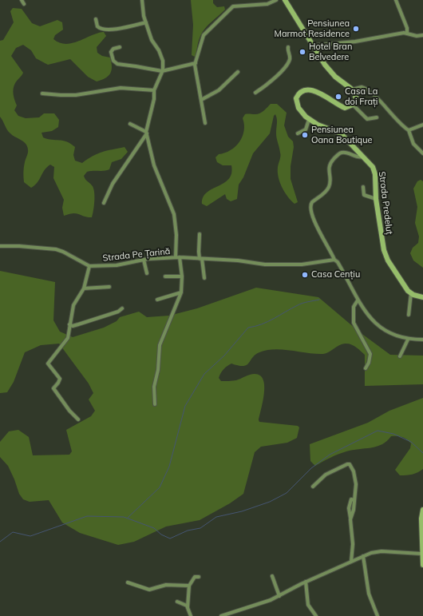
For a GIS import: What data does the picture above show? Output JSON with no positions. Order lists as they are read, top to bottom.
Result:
{
  "streets": {
    "main road": ["Strada Predeluț"],
    "street": ["Strada Pe Țarină"]
  },
  "places": [
    "Pensiunea Marmot Residence",
    "Hotel Bran Belvedere",
    "Casa La doi Frați",
    "Pensiunea Oana Boutique",
    "Casa Cențiu"
  ]
}
